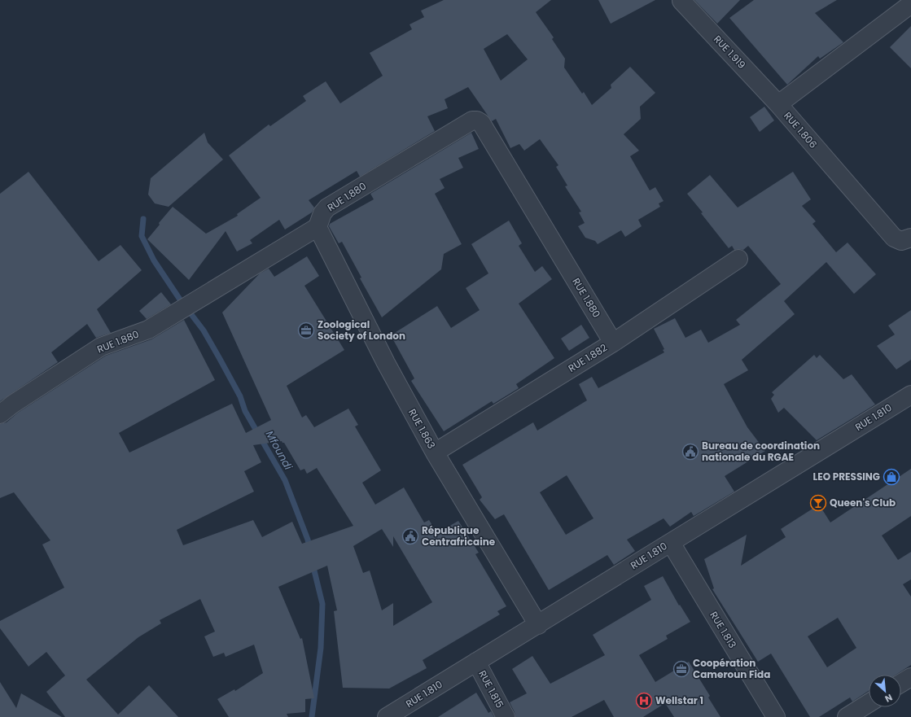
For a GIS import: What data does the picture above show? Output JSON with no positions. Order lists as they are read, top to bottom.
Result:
{
  "streets": {
    "street": [
      "RUE 1.919",
      "RUE 1.806",
      "RUE 1.880",
      "RUE 1.882",
      "RUE 1.810",
      "RUE 1.863",
      "RUE 1.813",
      "RUE 1.815"
    ]
  },
  "crossings": [
    ["RUE 1.919", "RUE 1.806"],
    ["RUE 1.880", "RUE 1.882"],
    ["RUE 1.880", "RUE 1.863"],
    ["RUE 1.882", "RUE 1.863"],
    ["RUE 1.810", "RUE 1.863"],
    ["RUE 1.810", "RUE 1.813"],
    ["RUE 1.810", "RUE 1.815"]
  ],
  "water": ["Mfoundi"],
  "places": {
    "office": ["Zoological Society of London", "Coopération Cameroun Fida"],
    "public building": ["Bureau de coordination nationale du RGAE", "République Centrafricaine"],
    "shop": ["LEO PRESSING"],
    "bar": ["Queen's Club"],
    "hospital": ["Wellstar 1"]
  },
  "north": "bottom right"
}
